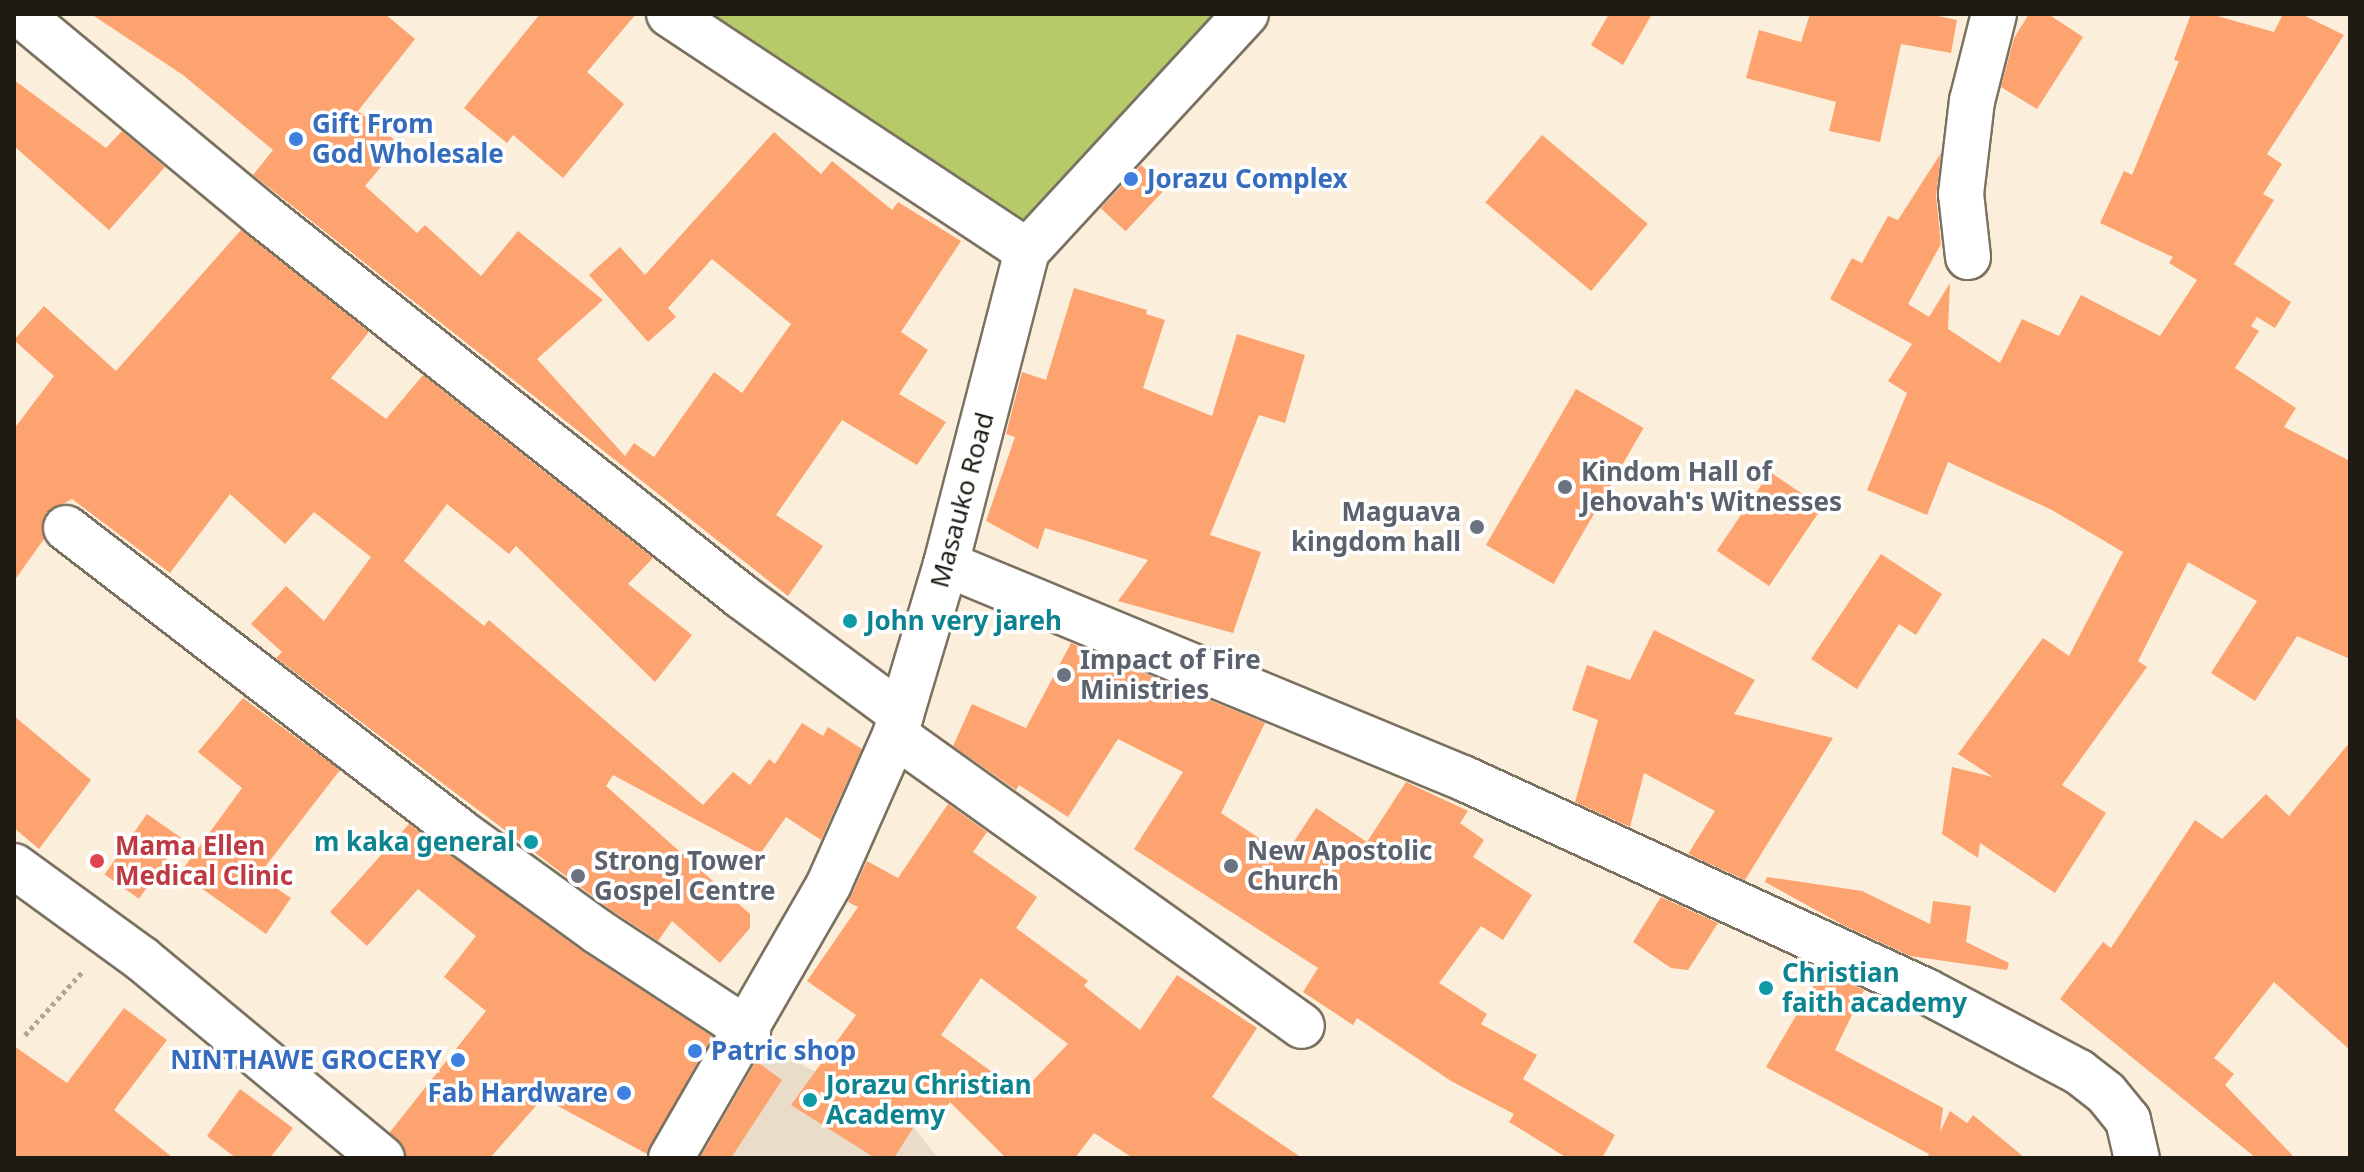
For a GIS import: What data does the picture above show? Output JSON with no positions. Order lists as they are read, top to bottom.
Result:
{
  "streets": {
    "street": ["Masauko Road"]
  },
  "places": [
    "Gift From God Wholesale",
    "Jorazu Complex",
    "Kindom Hall of Jehovah's Witnesses",
    "Maguava kingdom hall",
    "John very jareh",
    "Impact of Fire Ministries",
    "m kaka general",
    "Mama Ellen Medical Clinic",
    "New Apostolic Church",
    "Strong Tower Gospel Centre",
    "Christian faith academy",
    "Patric shop",
    "NINTHAWE GROCERY",
    "Fab Hardware",
    "Jorazu Christian Academy"
  ]
}
